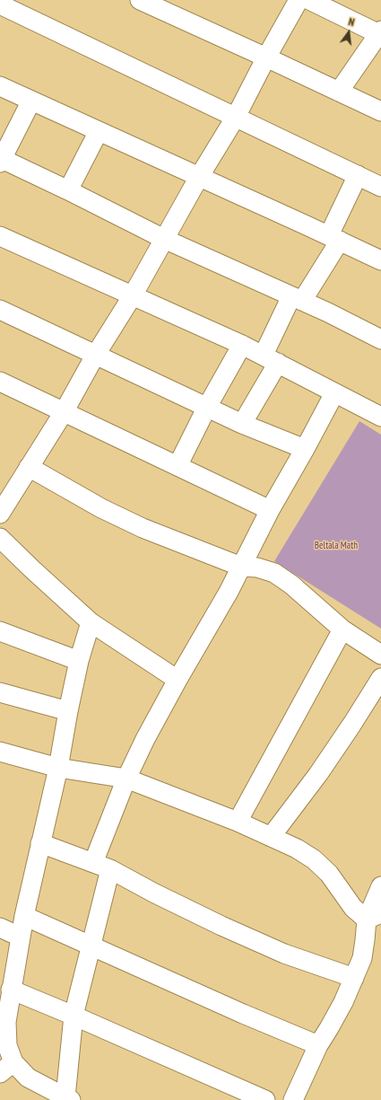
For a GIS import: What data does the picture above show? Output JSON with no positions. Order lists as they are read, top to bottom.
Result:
{
  "parks": ["Beltala Math"],
  "north": "top"
}
